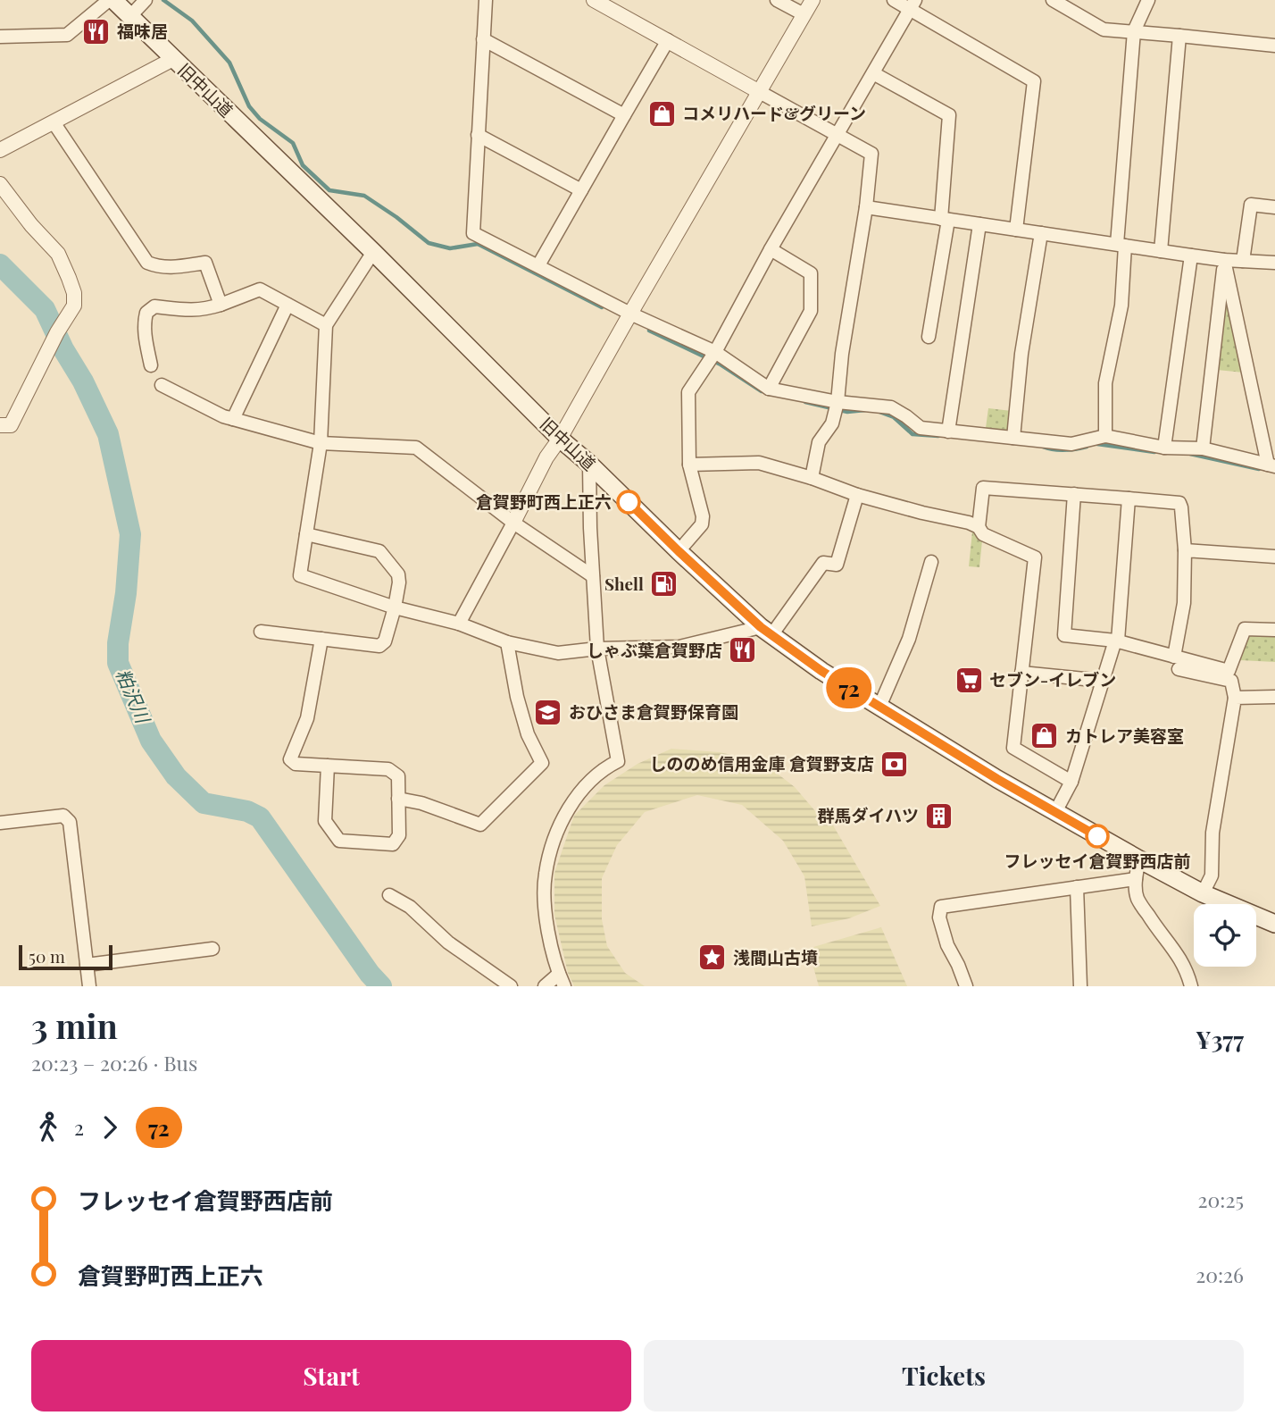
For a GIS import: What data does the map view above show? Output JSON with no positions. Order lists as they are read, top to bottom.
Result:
{
  "streets": {
    "main road": ["旧中山道"]
  },
  "water": ["粕沢川"],
  "places": {
    "restaurant": ["福味居", "しゃぶ葉倉賀野店"],
    "shop": ["コメリハード&グリーン", "カトレア美容室"],
    "other": ["倉賀野町西上正六", "フレッセイ倉賀野西店前"],
    "fuel station": ["Shell"],
    "supermarket": ["セブン-イレブン"],
    "school or university": ["おひさま倉賀野保育園"],
    "bank": ["しののめ信用金庫 倉賀野支店"],
    "building": ["群馬ダイハツ"],
    "place": ["浅間山古墳"]
  },
  "lines": ["bus line 72"],
  "scale_bar": "50 m",
  "page": {
    "on_map": "72",
    "scale": "50 m",
    "heading": ["3 min", "20:23 – 20:26 · Bus", "¥377"],
    "legs": ["2", "72"],
    "list": [
      {
        "name": "フレッセイ倉賀野西店前",
        "value": "20:25"
      },
      {
        "name": "倉賀野町西上正六",
        "value": "20:26"
      }
    ],
    "buttons": ["Start", "Tickets"]
  }
}
